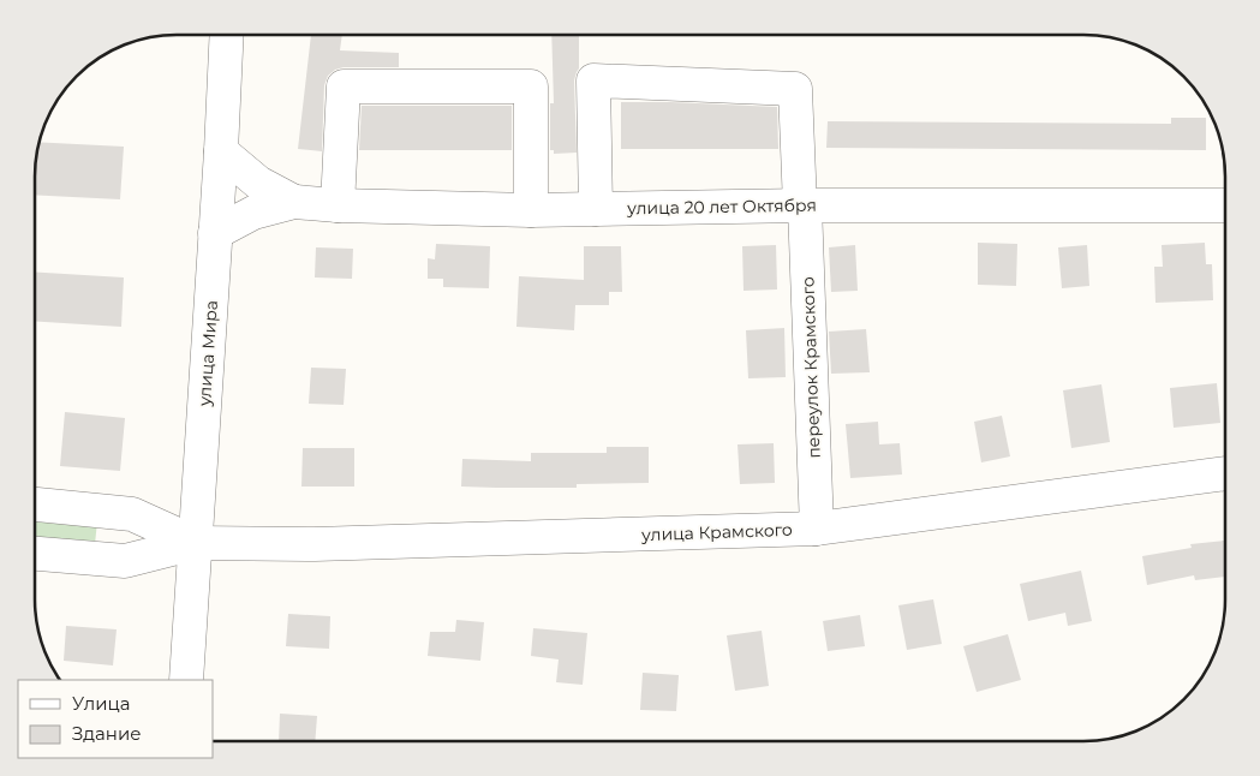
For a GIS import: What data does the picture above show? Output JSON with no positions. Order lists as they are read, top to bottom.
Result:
{
  "streets": {
    "street": [
      "улица 20 лет Октября",
      "улица Мира",
      "переулок Крамского",
      "улица Крамского"
    ]
  },
  "crossings": [
    ["улица 20 лет Октября", "улица Мира"],
    ["улица 20 лет Октября", "переулок Крамского"],
    ["улица Мира", "улица Крамского"],
    ["переулок Крамского", "улица Крамского"]
  ],
  "legend": ["Улица", "Здание"]
}
